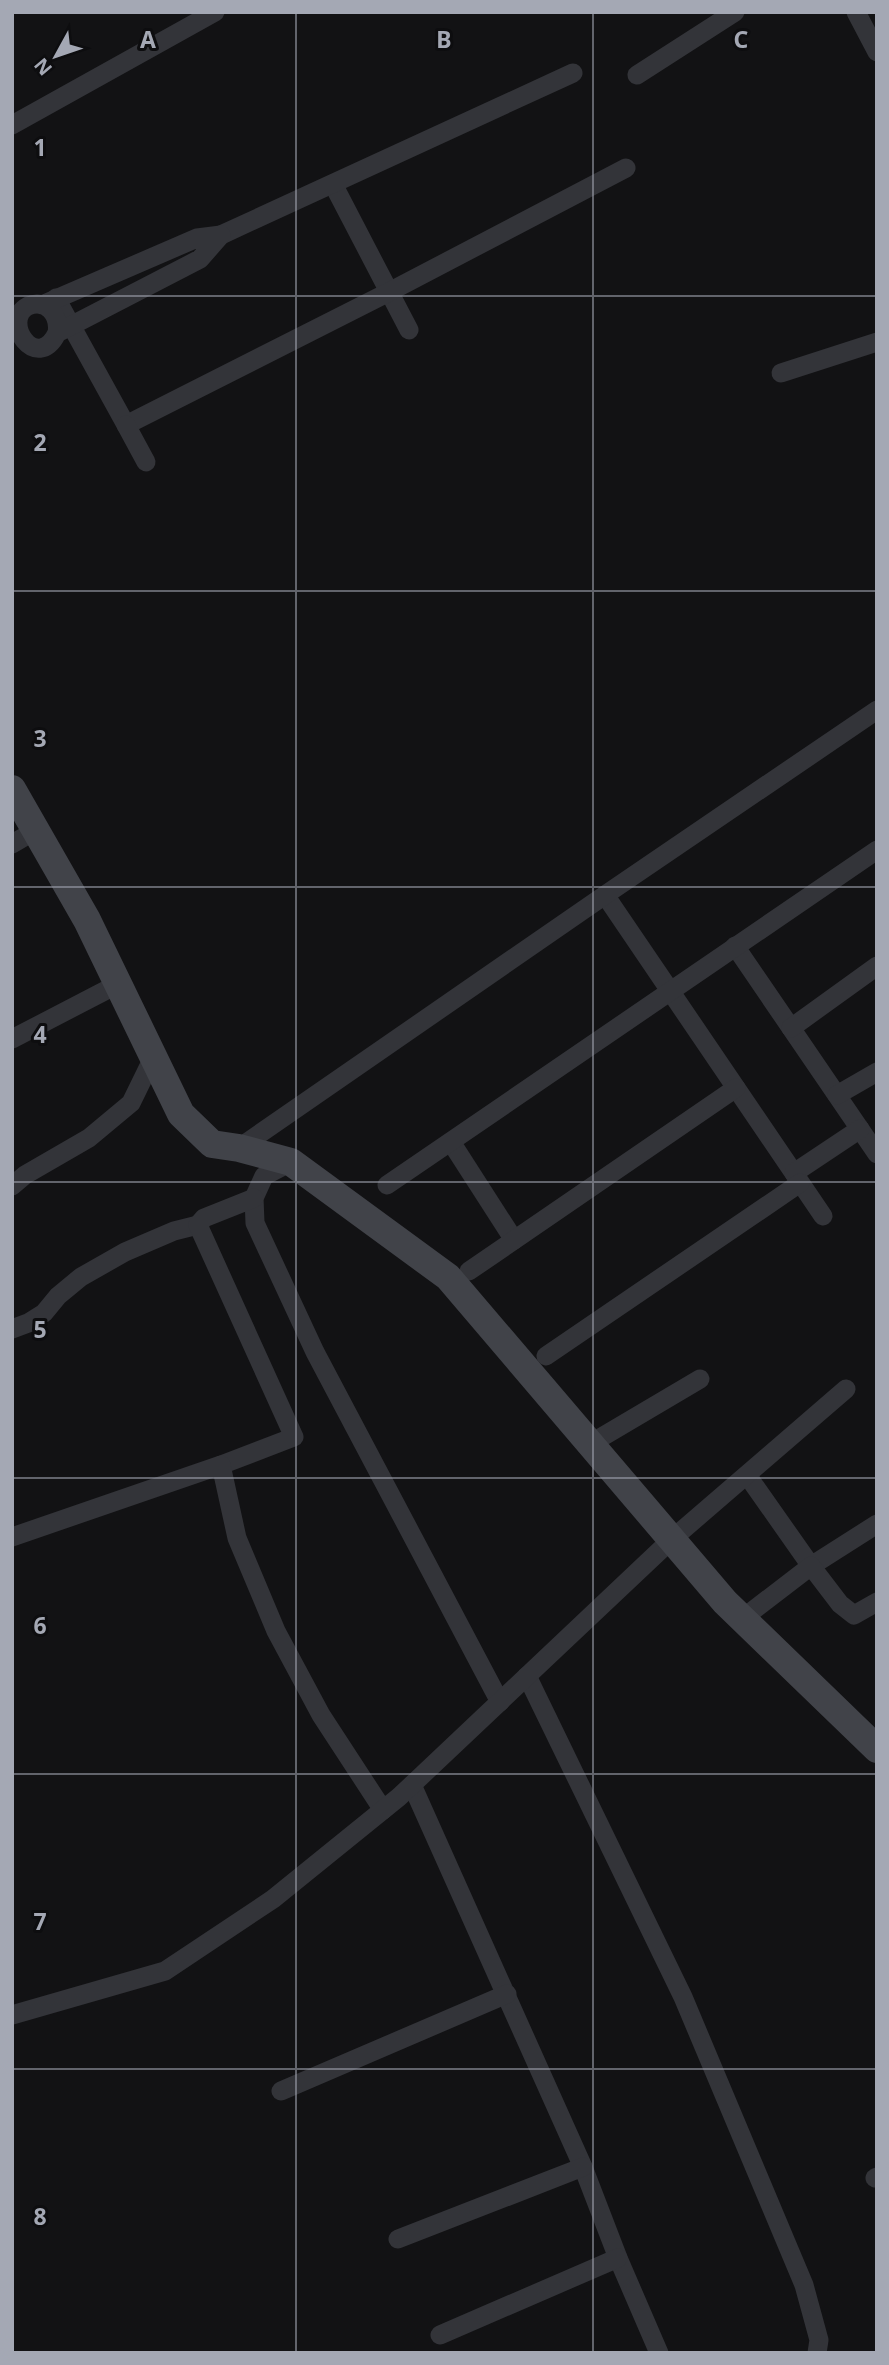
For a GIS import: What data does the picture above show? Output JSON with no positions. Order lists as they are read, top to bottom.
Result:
{
  "north": "bottom left",
  "grid": {
    "columns": ["A", "B", "C"],
    "rows": [
      "1",
      "2",
      "3",
      "4",
      "5",
      "6",
      "7",
      "8"
    ]
  }
}
